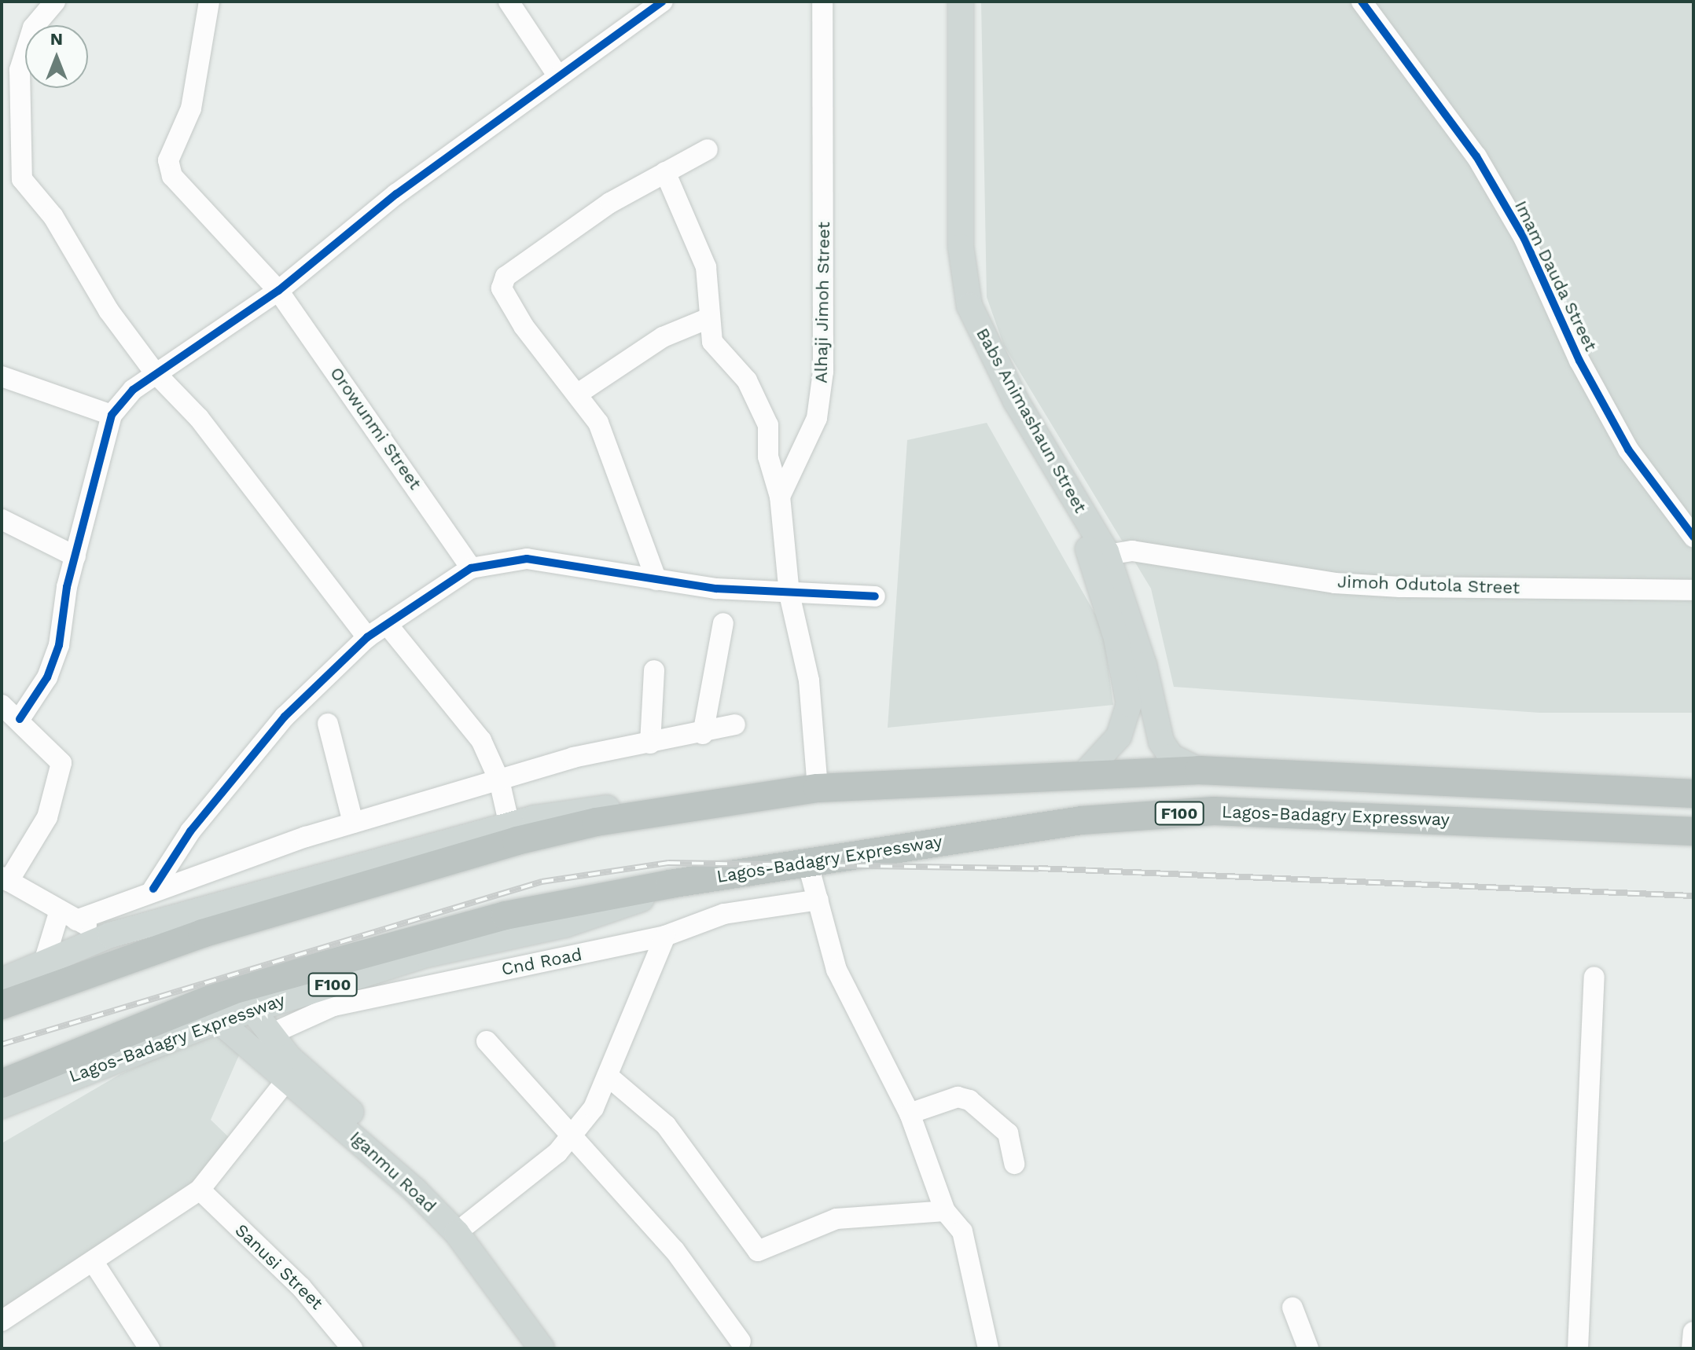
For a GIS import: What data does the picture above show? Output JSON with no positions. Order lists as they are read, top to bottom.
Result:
{
  "streets": {
    "highway": ["F100", "Lagos-Badagry Expressway"],
    "main road": ["Babs Animashaun Street", "Iganmu Road"],
    "street": [
      "Imam Dauda Street",
      "Alhaji Jimoh Street",
      "Orowunmi Street",
      "Jimoh Odutola Street",
      "Cnd Road",
      "Sanusi Street"
    ]
  },
  "crossings": [
    ["Babs Animashaun Street", "Jimoh Odutola Street"],
    ["Lagos-Badagry Expressway", "Iganmu Road"],
    ["Cnd Road", "Iganmu Road"]
  ],
  "north": "top"
}
